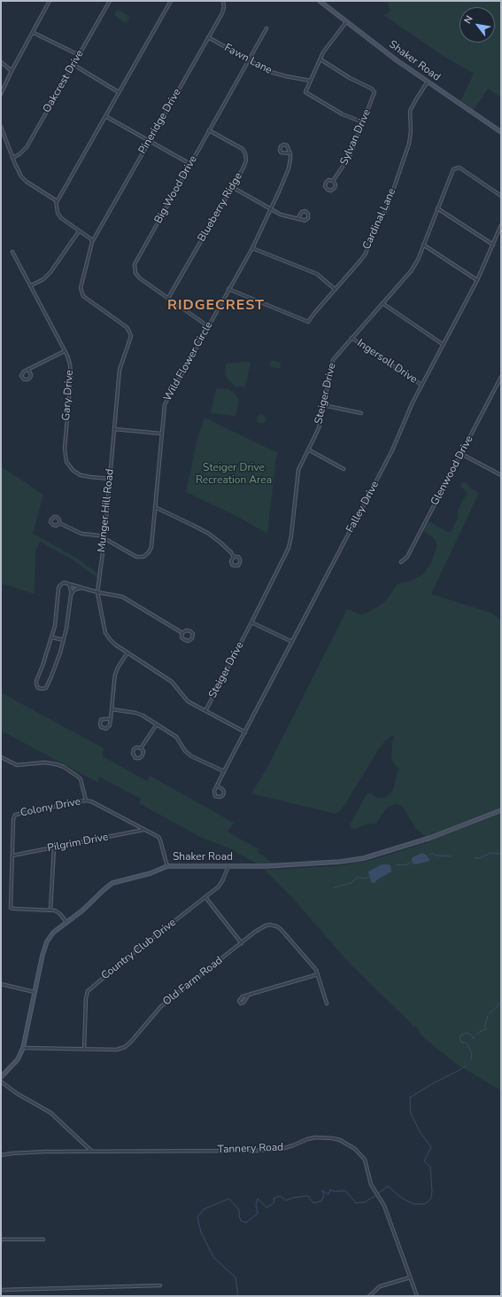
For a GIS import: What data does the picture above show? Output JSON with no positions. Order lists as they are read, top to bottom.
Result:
{
  "streets": {
    "street": [
      "Fawn Lane",
      "Shaker Road",
      "Oakcrest Drive",
      "Pineridge Drive",
      "Sylvan Drive",
      "Big Wood Drive",
      "Blueberry Ridge",
      "Cardinal Lane",
      "Wild Flower Circle",
      "Ingersoll Drive",
      "Steiger Drive",
      "Gary Drive",
      "Glenwood Drive",
      "Falley Drive",
      "Munger Hill Road",
      "Colony Drive",
      "Pilgrim Drive",
      "Country Club Drive",
      "Old Farm Road",
      "Tannery Road"
    ]
  },
  "crossings": [
    ["Fawn Lane", "Pineridge Drive"],
    ["Fawn Lane", "Big Wood Drive"],
    ["Shaker Road", "Cardinal Lane"],
    ["Shaker Road", "Colony Drive"],
    ["Shaker Road", "Country Club Drive"],
    ["Shaker Road", "Old Farm Road"],
    ["Pineridge Drive", "Munger Hill Road"],
    ["Big Wood Drive", "Blueberry Ridge"],
    ["Big Wood Drive", "Wild Flower Circle"],
    ["Cardinal Lane", "Wild Flower Circle"],
    ["Wild Flower Circle", "Munger Hill Road"],
    ["Ingersoll Drive", "Steiger Drive"],
    ["Ingersoll Drive", "Falley Drive"],
    ["Steiger Drive", "Munger Hill Road"],
    ["Gary Drive", "Munger Hill Road"],
    ["Falley Drive", "Munger Hill Road"],
    ["Colony Drive", "Pilgrim Drive"],
    ["Country Club Drive", "Old Farm Road"]
  ],
  "districts": ["RIDGECREST"],
  "parks": ["Steiger Drive Recreation Area"],
  "north": "top left"
}
